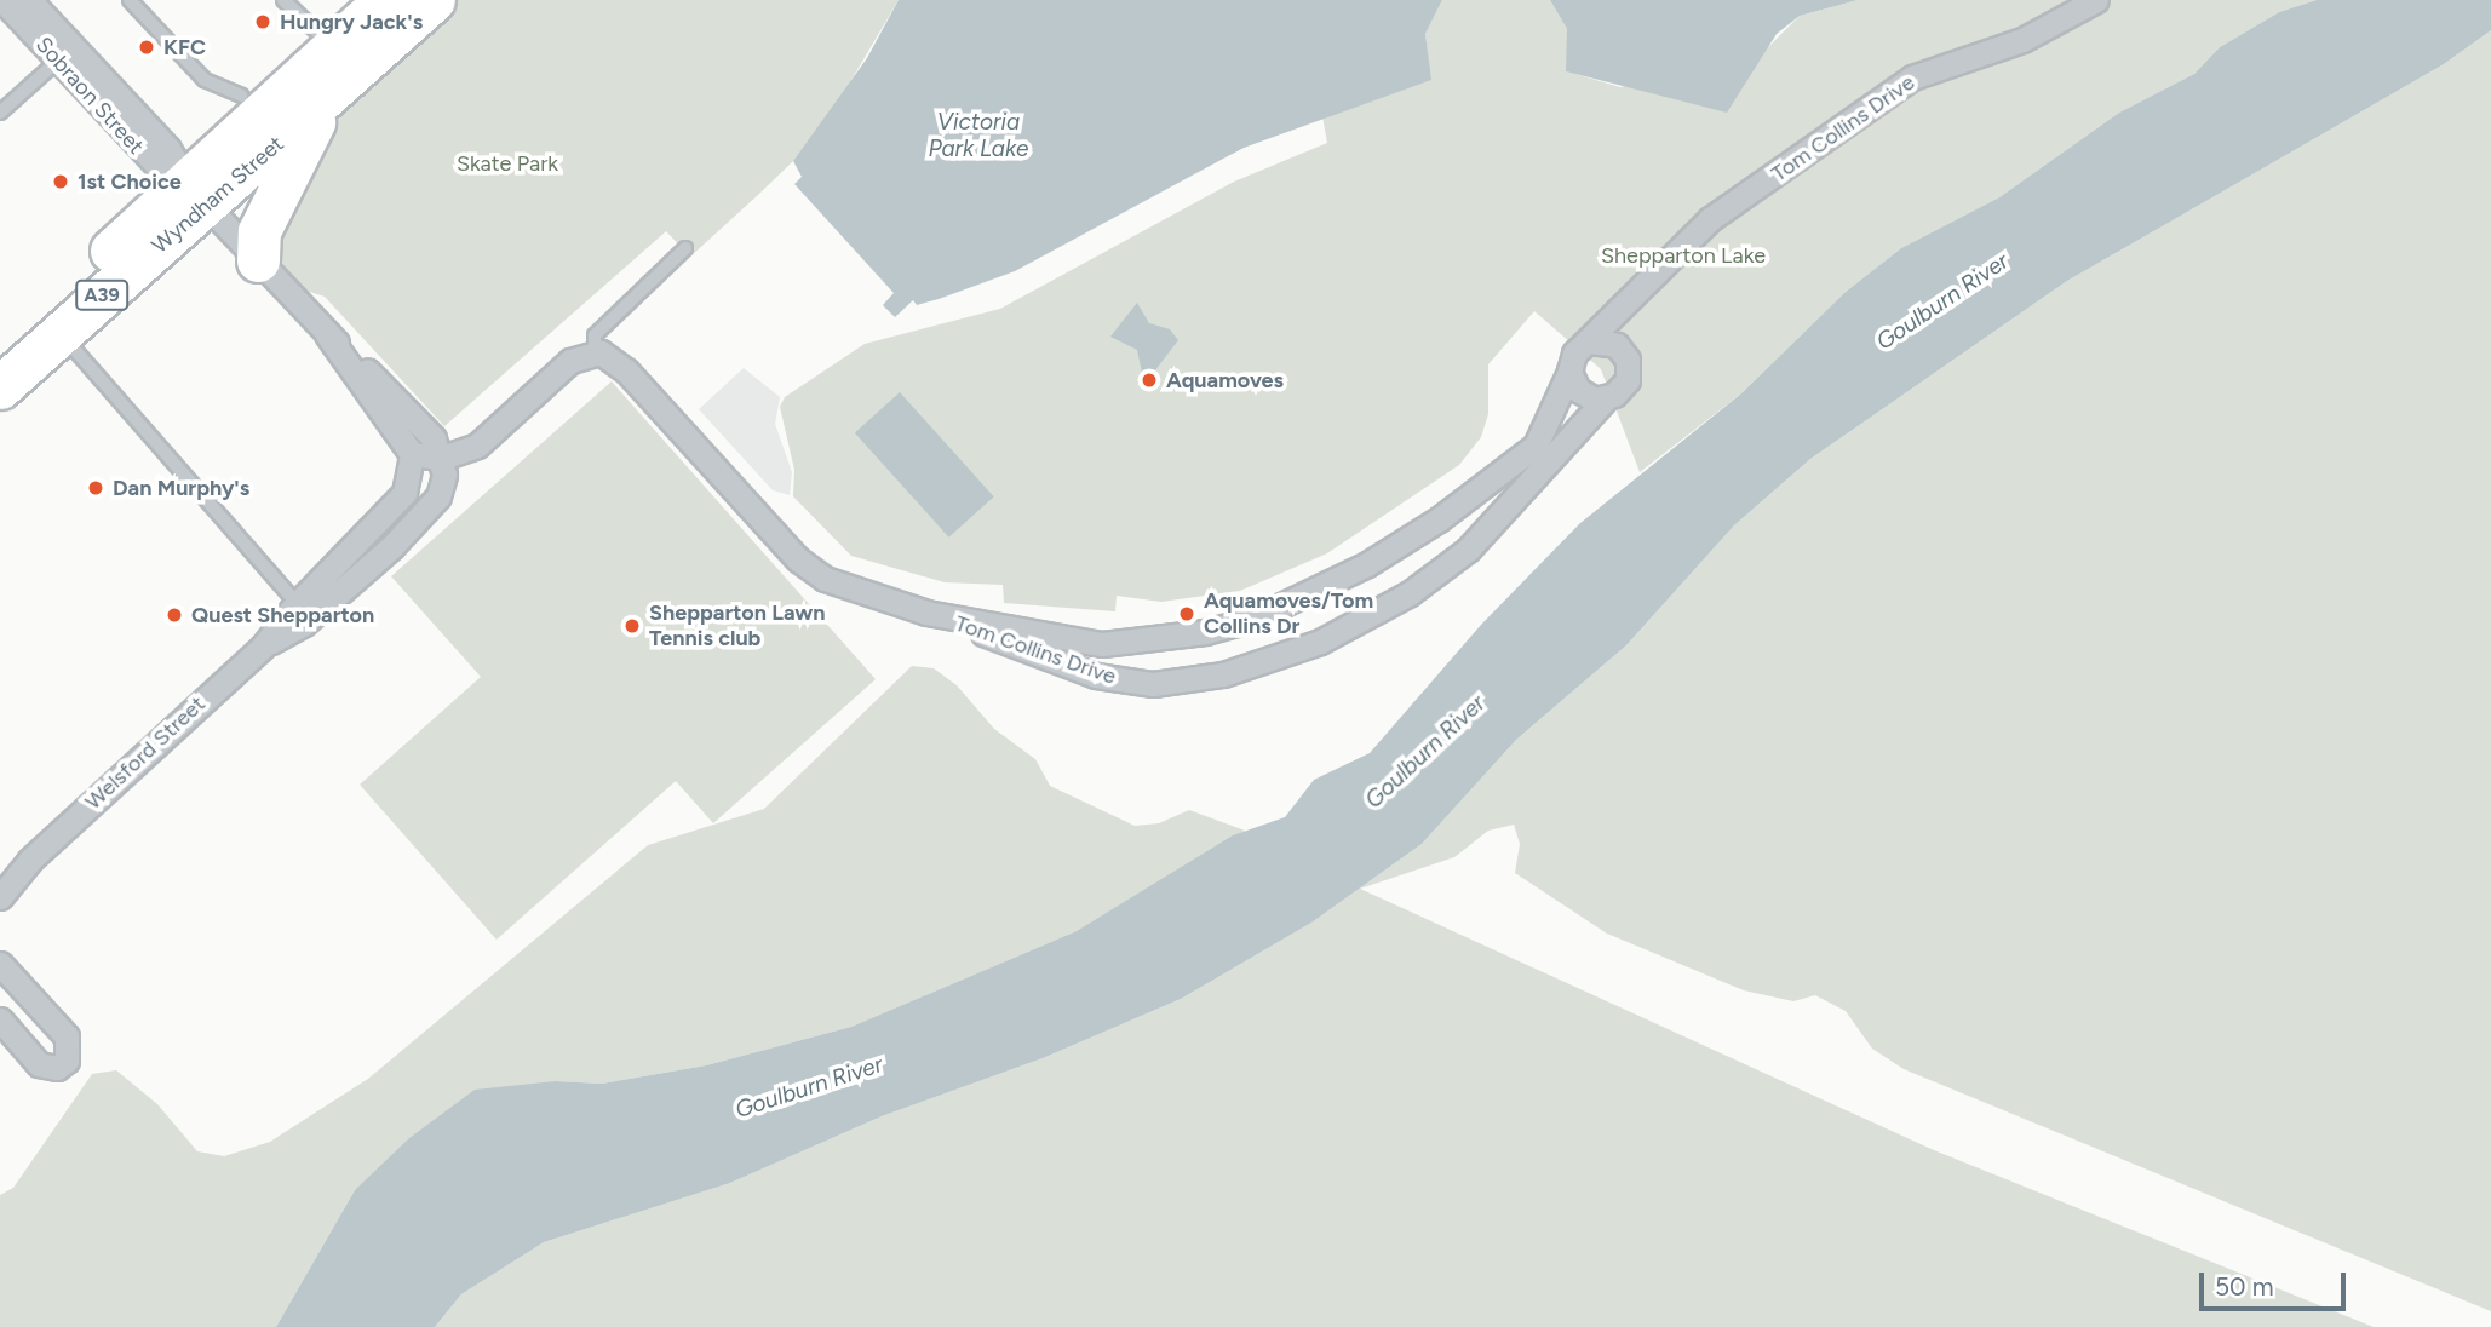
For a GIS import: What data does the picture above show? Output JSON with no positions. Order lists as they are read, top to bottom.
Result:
{
  "streets": {
    "highway": ["Wyndham Street", "A39"],
    "street": ["Sobraon Street", "Tom Collins Drive", "Welsford Street"]
  },
  "crossings": [
    ["Sobraon Street", "Wyndham Street"],
    ["Sobraon Street", "Welsford Street"]
  ],
  "water": ["Victoria Park Lake", "Goulburn River"],
  "parks": ["Skate Park", "Shepparton Lake"],
  "places": [
    "Hungry Jack's",
    "KFC",
    "1st Choice",
    "Aquamoves",
    "Dan Murphy's",
    "Aquamoves/Tom Collins Dr",
    "Quest Shepparton",
    "Shepparton Lawn Tennis club"
  ],
  "scale_bar": "50 m"
}
